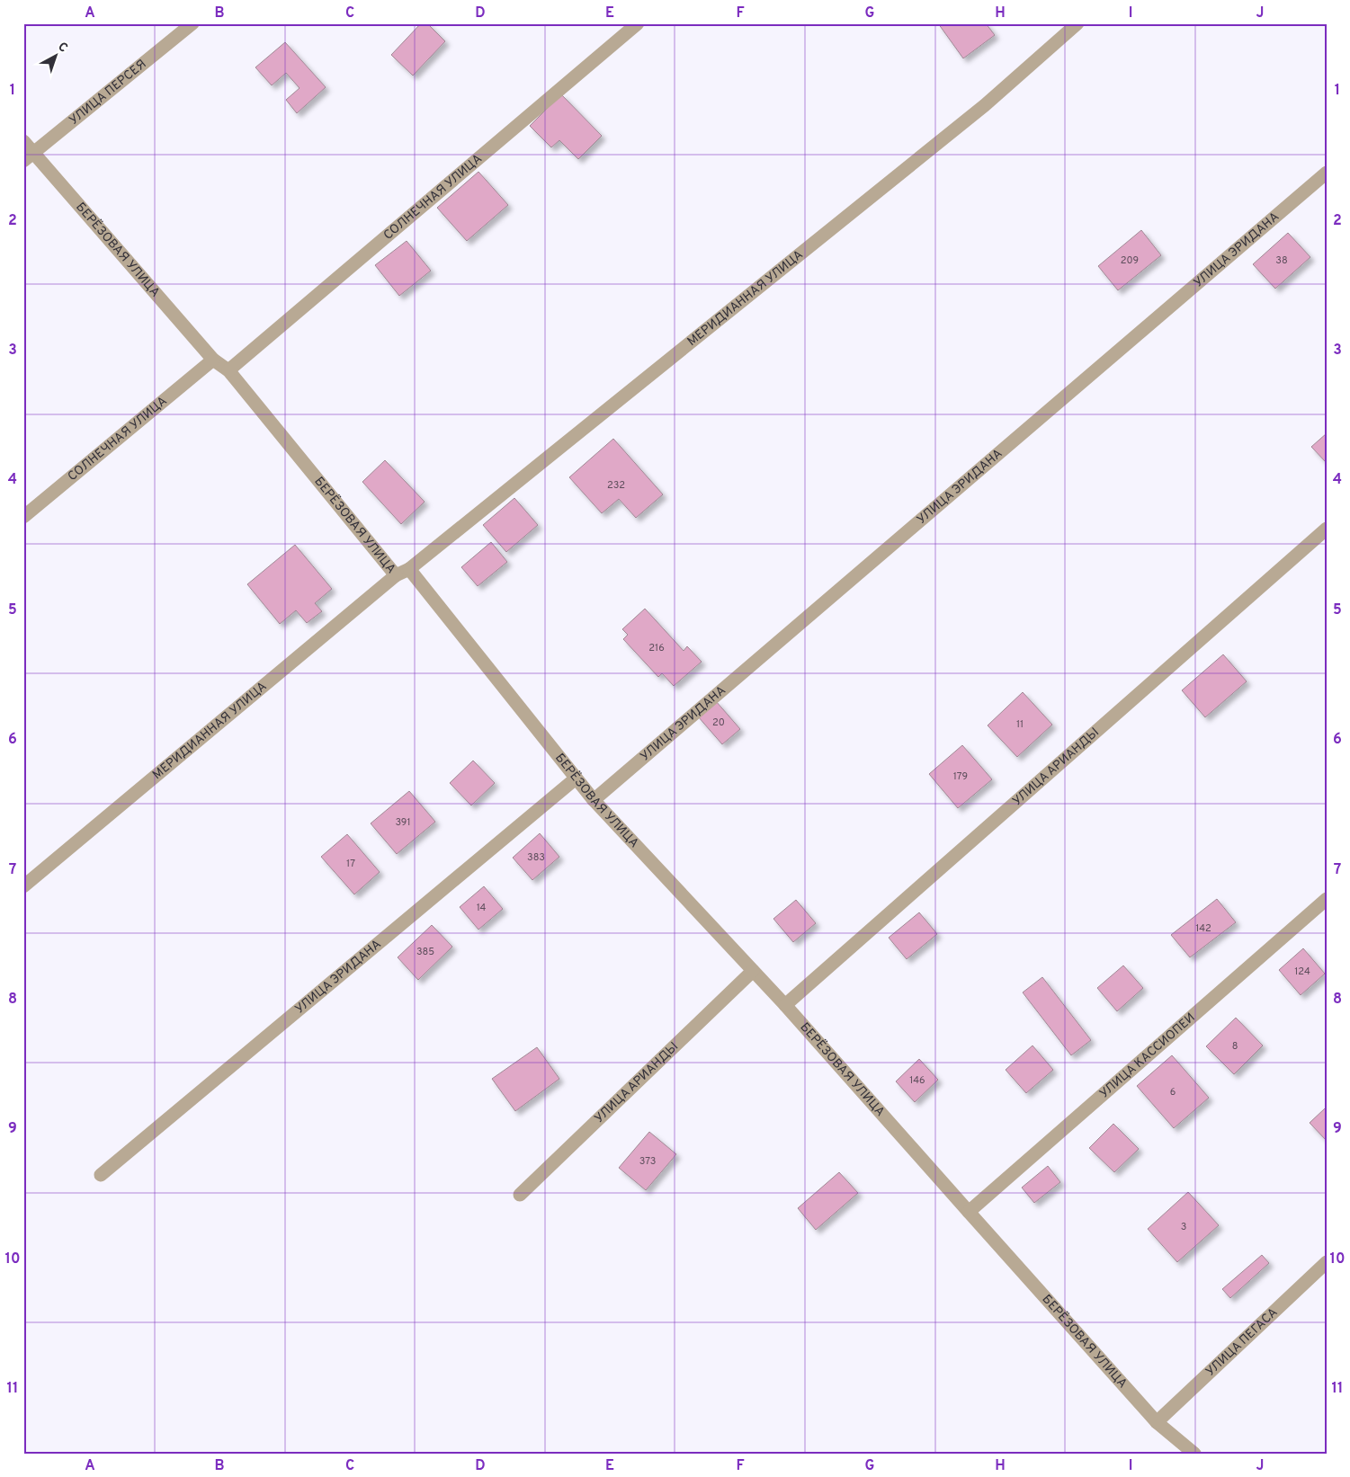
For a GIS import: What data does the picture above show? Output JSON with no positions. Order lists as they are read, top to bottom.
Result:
{
  "streets": {
    "street": [
      "УЛИЦА ПЕРСЕЯ",
      "СОЛНЕЧНАЯ УЛИЦА",
      "БЕРЁЗОВАЯ УЛИЦА",
      "УЛИЦА ЭРИДАНА",
      "МЕРИДИАННАЯ УЛИЦА",
      "УЛИЦА АРИАНДЫ",
      "УЛИЦА КАССИОПЕИ",
      "УЛИЦА ПЕГАСА"
    ]
  },
  "crossings": [
    ["УЛИЦА ПЕРСЕЯ", "БЕРЁЗОВАЯ УЛИЦА"],
    ["СОЛНЕЧНАЯ УЛИЦА", "БЕРЁЗОВАЯ УЛИЦА"],
    ["БЕРЁЗОВАЯ УЛИЦА", "УЛИЦА ЭРИДАНА"],
    ["БЕРЁЗОВАЯ УЛИЦА", "МЕРИДИАННАЯ УЛИЦА"],
    ["БЕРЁЗОВАЯ УЛИЦА", "УЛИЦА АРИАНДЫ"],
    ["БЕРЁЗОВАЯ УЛИЦА", "УЛИЦА КАССИОПЕИ"],
    ["БЕРЁЗОВАЯ УЛИЦА", "УЛИЦА ПЕГАСА"]
  ],
  "house_numbers": [
    "209",
    "38",
    "232",
    "216",
    "20",
    "11",
    "179",
    "391",
    "383",
    "17",
    "14",
    "142",
    "385",
    "124",
    "8",
    "146",
    "6",
    "373",
    "3"
  ],
  "north": "top right",
  "grid": {
    "columns": [
      "A",
      "B",
      "C",
      "D",
      "E",
      "F",
      "G",
      "H",
      "I",
      "J"
    ],
    "rows": [
      "1",
      "2",
      "3",
      "4",
      "5",
      "6",
      "7",
      "8",
      "9",
      "10",
      "11"
    ]
  }
}
